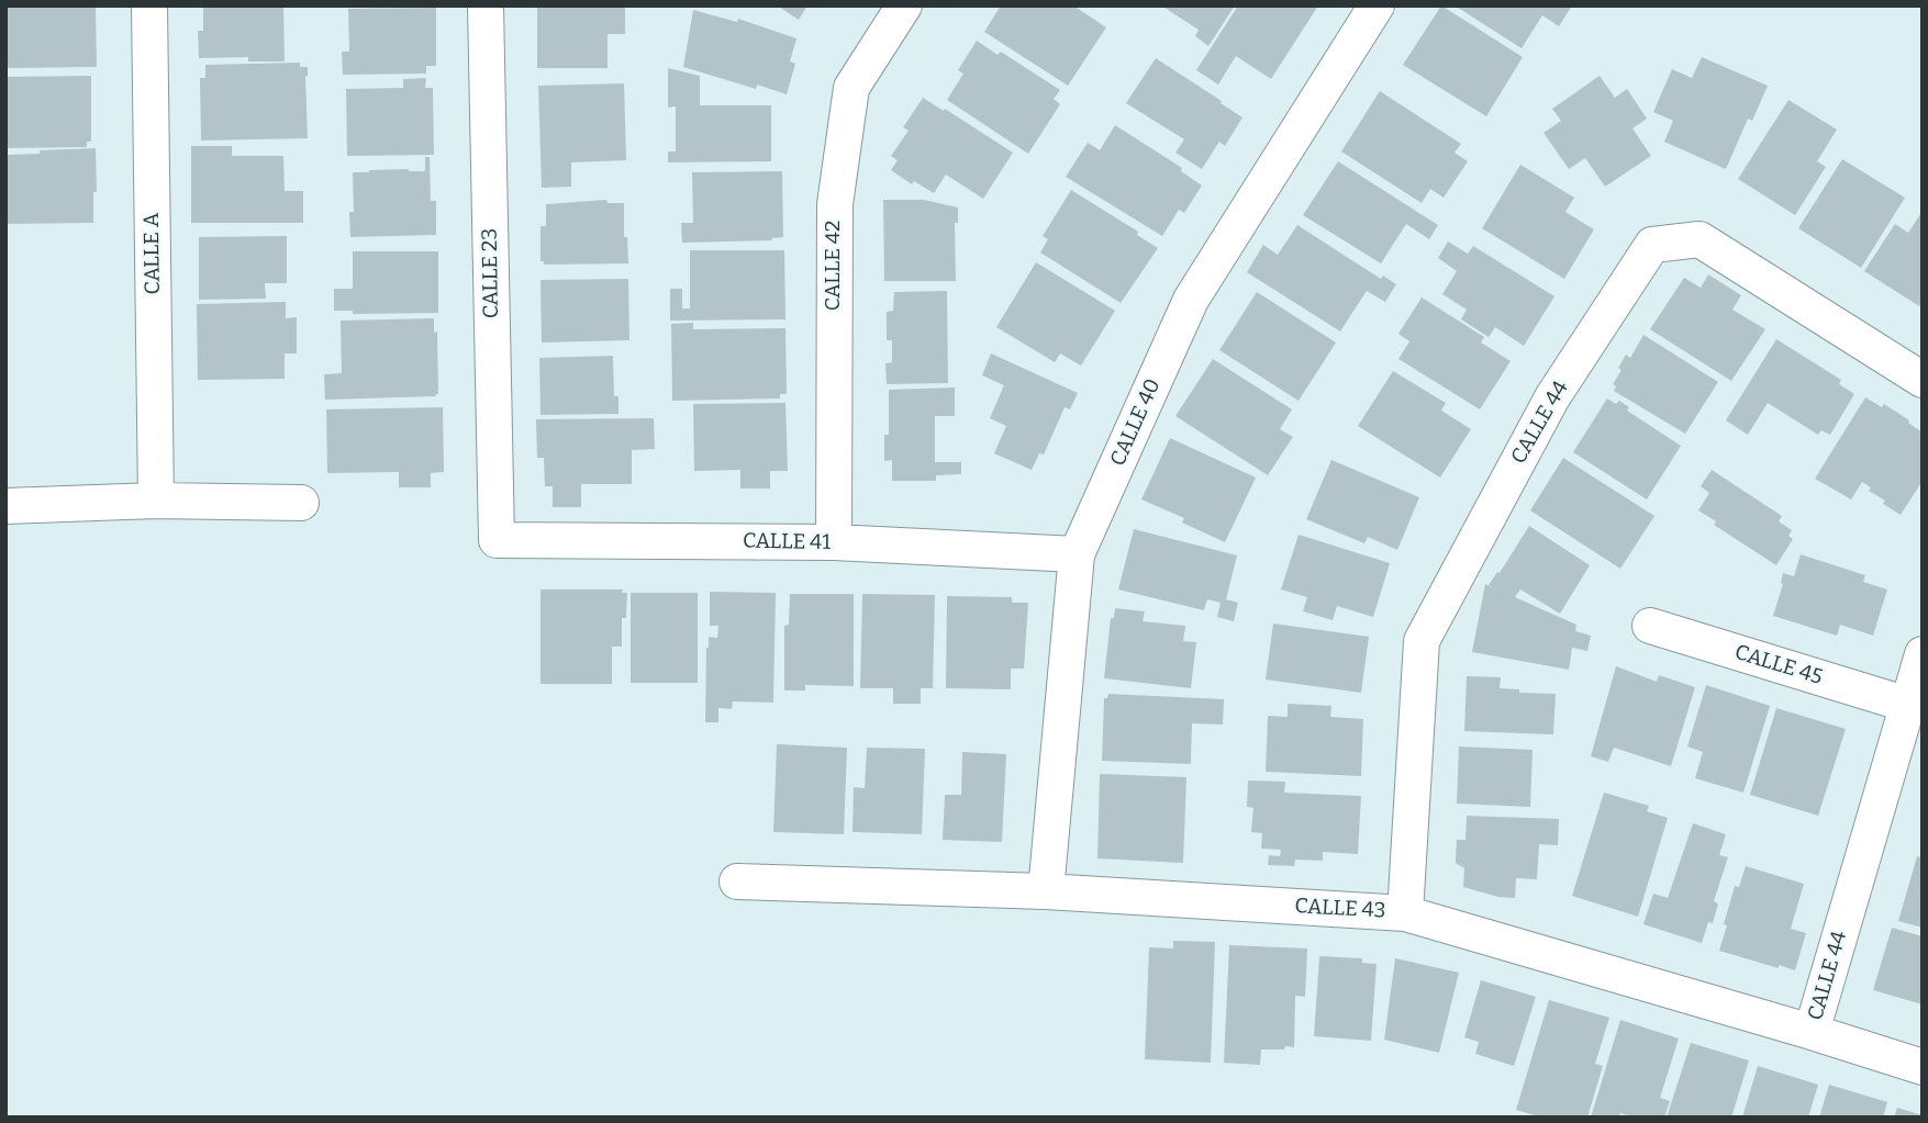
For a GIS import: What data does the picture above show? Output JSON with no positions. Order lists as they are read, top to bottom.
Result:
{
  "streets": {
    "street": [
      "CALLE A",
      "CALLE 42",
      "CALLE 23",
      "CALLE 40",
      "CALLE 44",
      "CALLE 41",
      "CALLE 45",
      "CALLE 43"
    ]
  },
  "crossings": [
    ["CALLE 42", "CALLE 41"],
    ["CALLE 23", "CALLE 41"],
    ["CALLE 40", "CALLE 41"],
    ["CALLE 40", "CALLE 43"],
    ["CALLE 44", "CALLE 45"],
    ["CALLE 44", "CALLE 43"]
  ]
}
